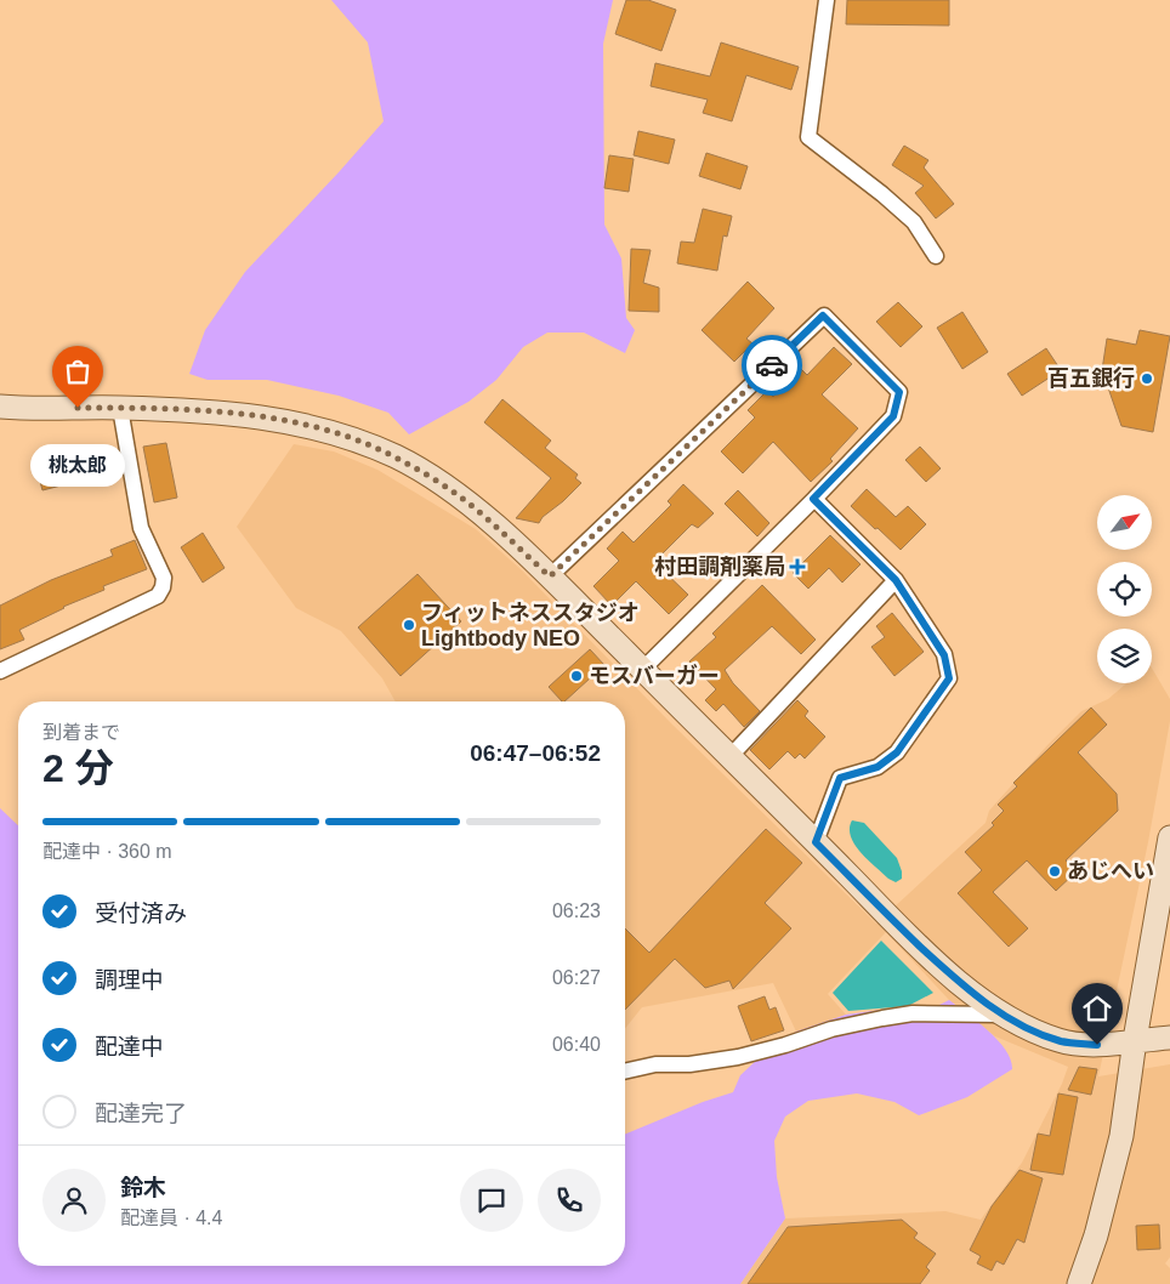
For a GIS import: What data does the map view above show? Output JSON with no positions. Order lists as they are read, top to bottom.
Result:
{
  "places": {
    "other": [
      "百五銀行",
      "桃太郎",
      "フィットネススタジオ Lightbody NEO",
      "モスバーガー",
      "あじへい"
    ],
    "health": ["村田調剤薬局"]
  },
  "north": "top right",
  "page": {
    "bubble": "桃太郎",
    "heading": ["2 分", "到着まで", "06:47–06:52"],
    "panel": ["鈴木", "配達員 · 4.4"],
    "bar": "配達中 · 360 m",
    "list": [
      ["受付済み", "06:23"],
      ["調理中", "06:27"],
      ["配達中", "06:40"],
      "配達完了"
    ]
  }
}
